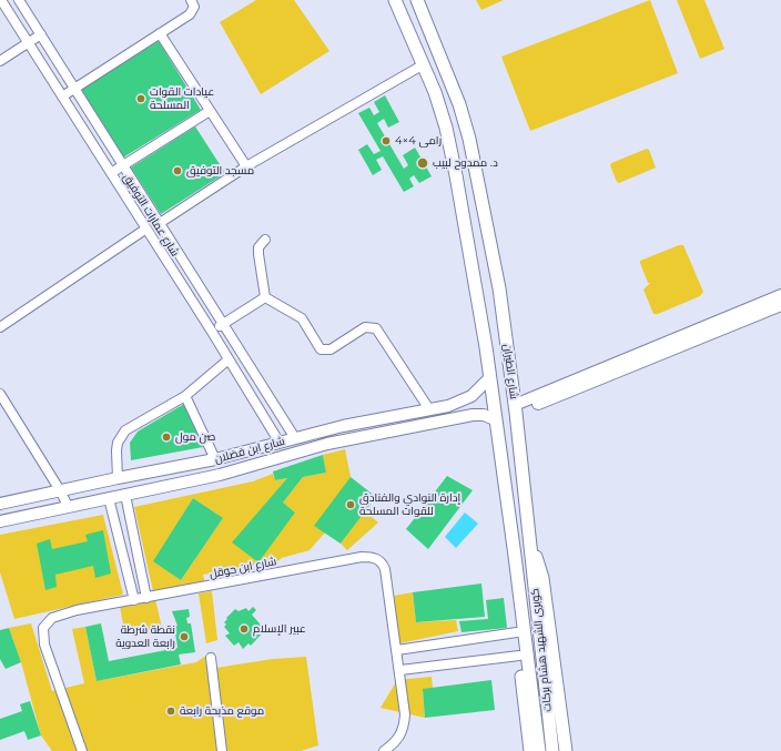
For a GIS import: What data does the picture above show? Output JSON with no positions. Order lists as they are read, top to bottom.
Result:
{
  "streets": {
    "main road": ["شارع الطيران", "كوبرى الشهيد هشام بركات"],
    "street": ["شارع عمارات التوفيق", "شارع ابن فضلان", "شارع ابن حوقل"]
  },
  "crossings": [
    ["شارع عمارات التوفيق", "شارع ابن فضلان"],
    ["شارع الطيران", "شارع ابن فضلان"],
    ["شارع الطيران", "كوبرى الشهيد هشام بركات"]
  ],
  "places": [
    "عيادات القوات المسلحة",
    "رامى 4×4",
    "د. ممدوح لبيب",
    "مسجد التوفيق",
    "صن مول",
    "إدارة النوادي والفنادق للقوات المسلحة",
    "عبير الإسلام",
    "نقطة شرطة رابعة العدوية",
    "موقع مذبحة رابعة"
  ]
}
